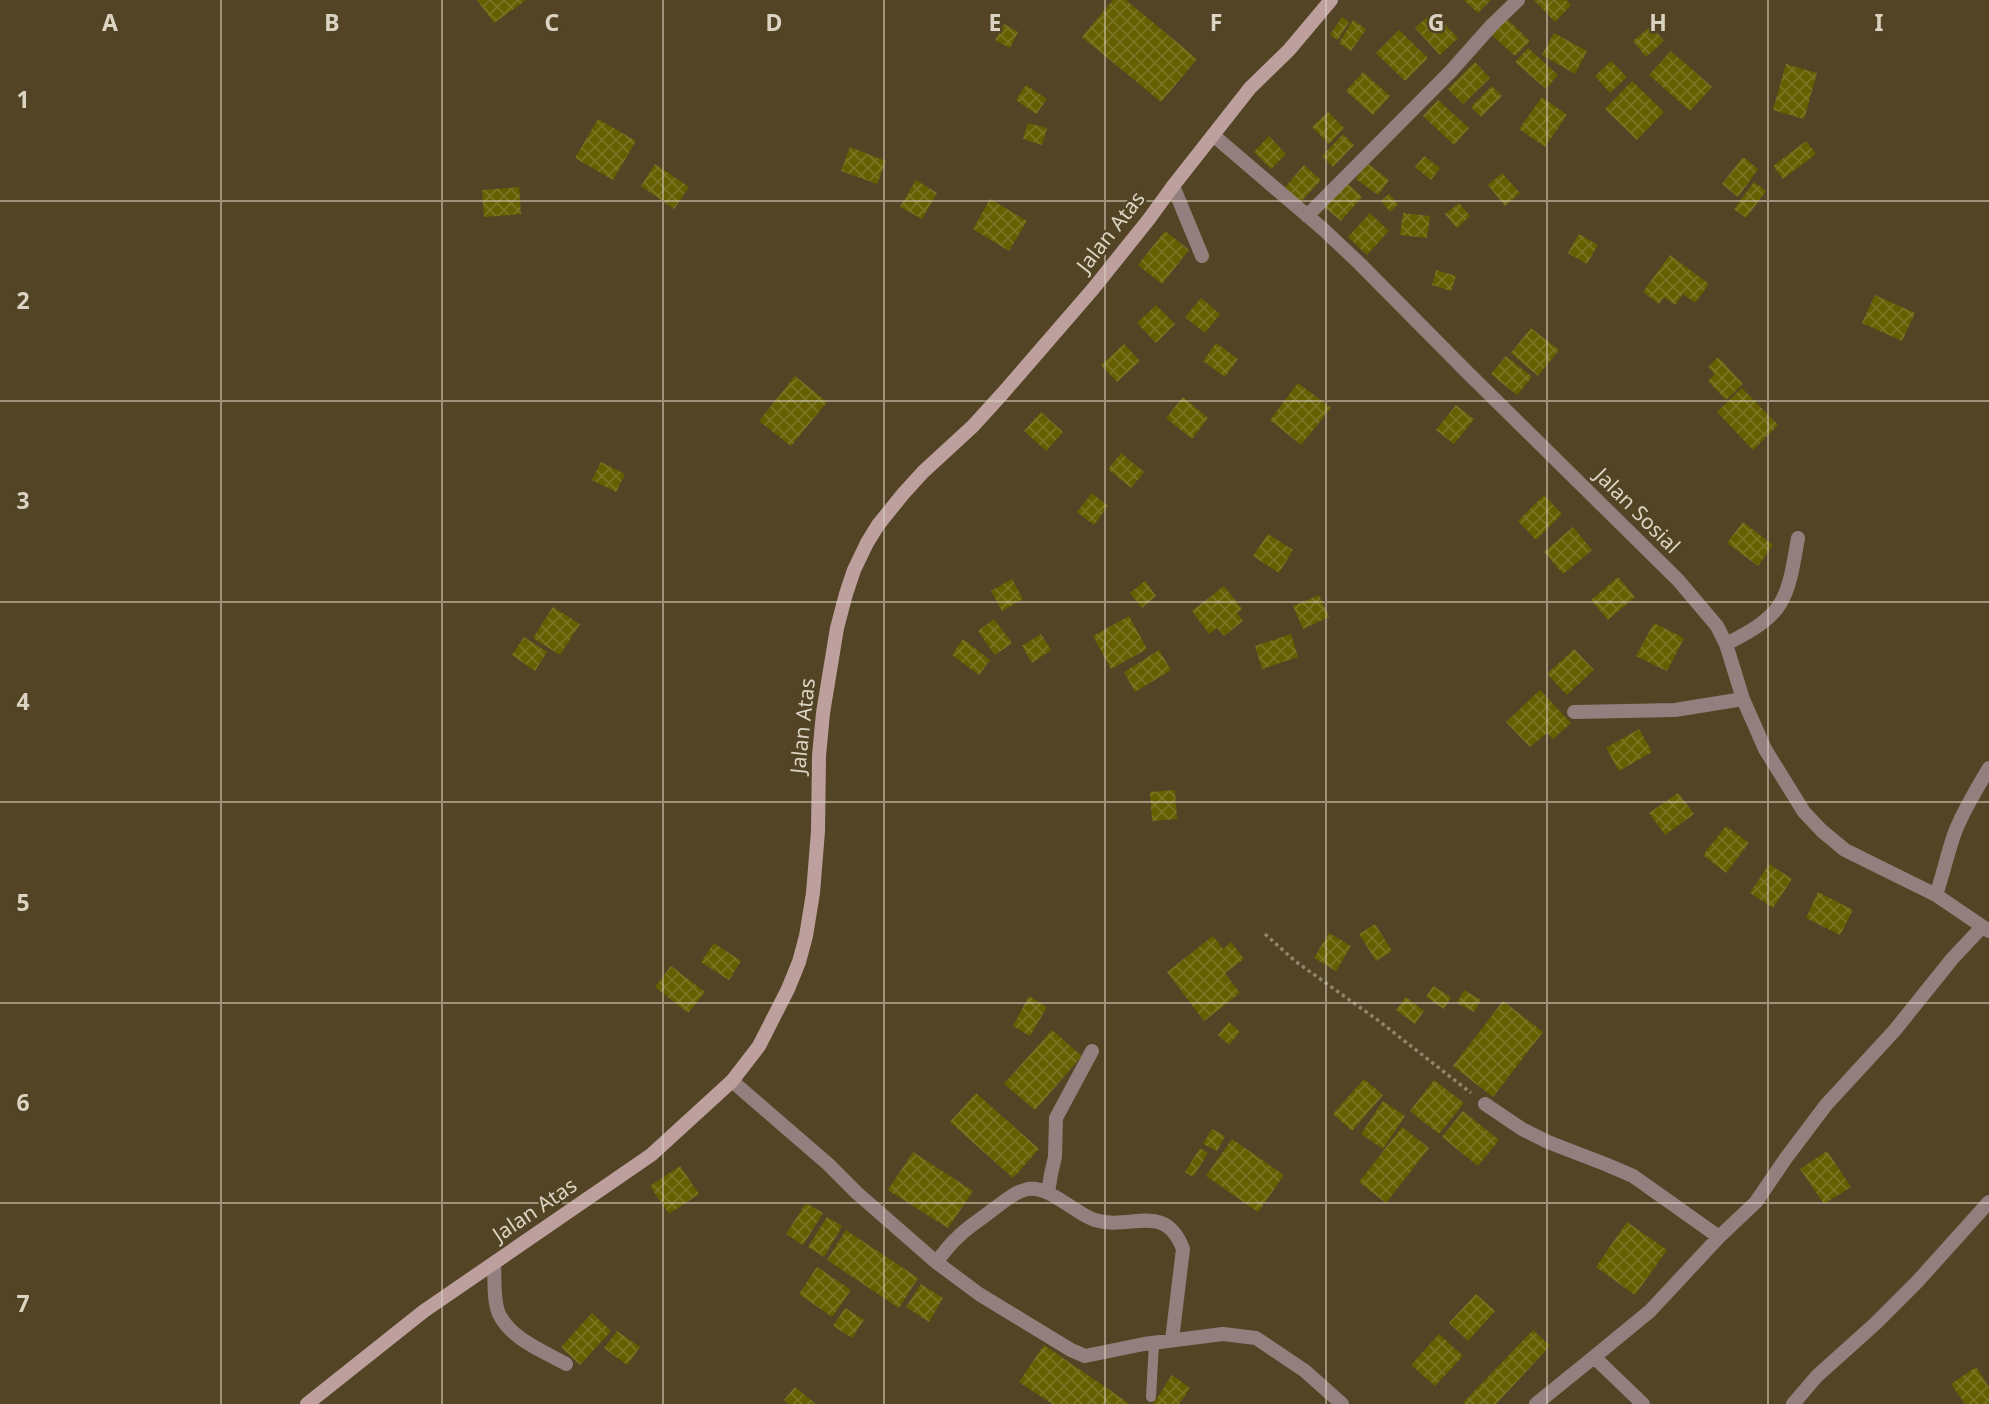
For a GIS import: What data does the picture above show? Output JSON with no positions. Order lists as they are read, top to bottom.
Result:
{
  "streets": {
    "street": ["Jalan Atas", "Jalan Sosial"]
  },
  "crossings": [
    ["Jalan Atas", "Jalan Sosial"]
  ],
  "grid": {
    "columns": [
      "A",
      "B",
      "C",
      "D",
      "E",
      "F",
      "G",
      "H",
      "I"
    ],
    "rows": [
      "1",
      "2",
      "3",
      "4",
      "5",
      "6",
      "7"
    ]
  }
}
